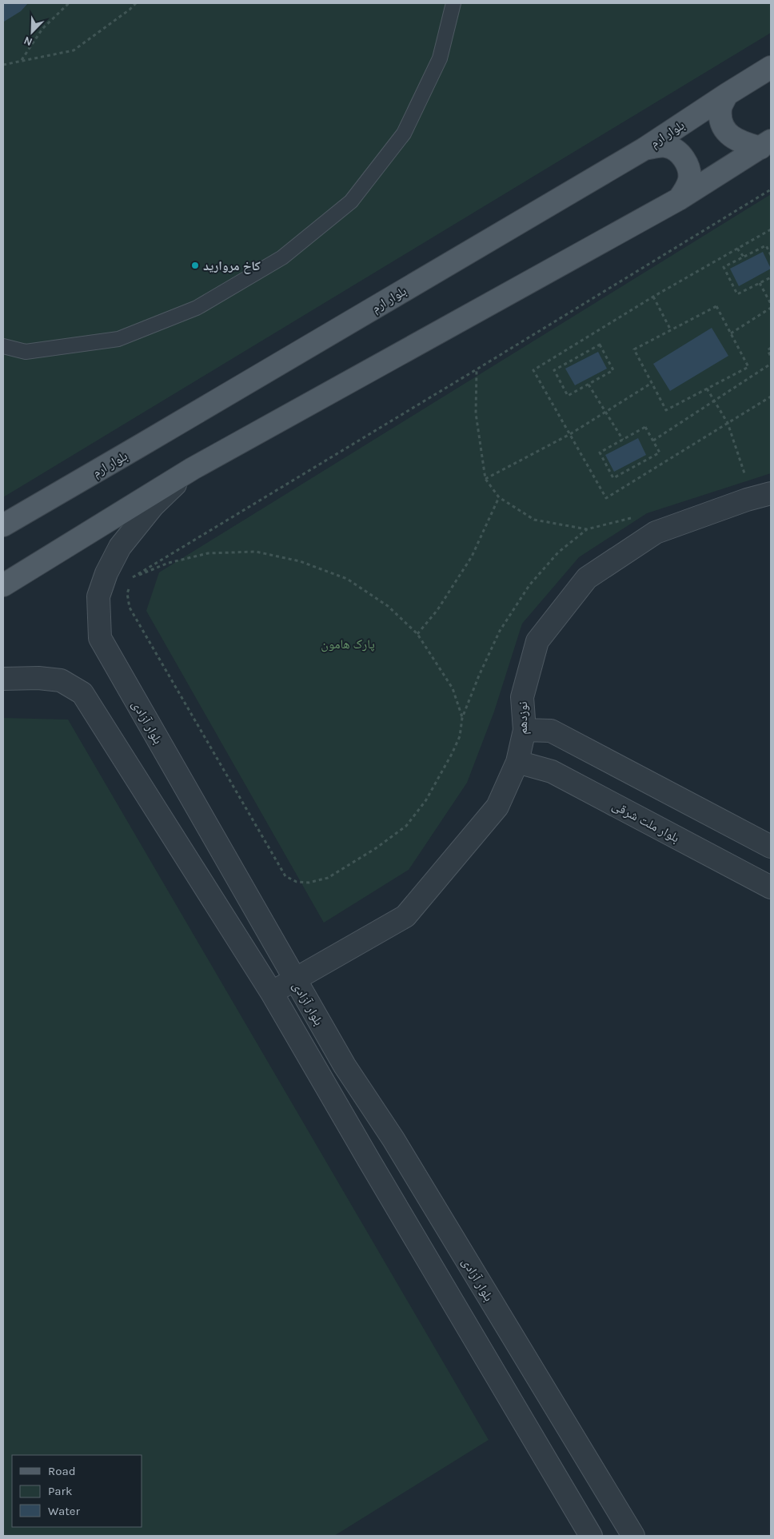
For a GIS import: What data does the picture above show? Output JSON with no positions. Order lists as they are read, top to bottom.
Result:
{
  "streets": {
    "main road": ["بلوار ارم"],
    "street": ["نوزدهم", "بلوار آزادی", "بلوار ملت شرقی"]
  },
  "crossings": [
    ["نوزدهم", "بلوار آزادی"],
    ["نوزدهم", "بلوار ملت شرقی"]
  ],
  "parks": ["پارک هامون"],
  "places": ["کاخ مروارید"],
  "legend": ["Road", "Park", "Water"],
  "north": "bottom left"
}
